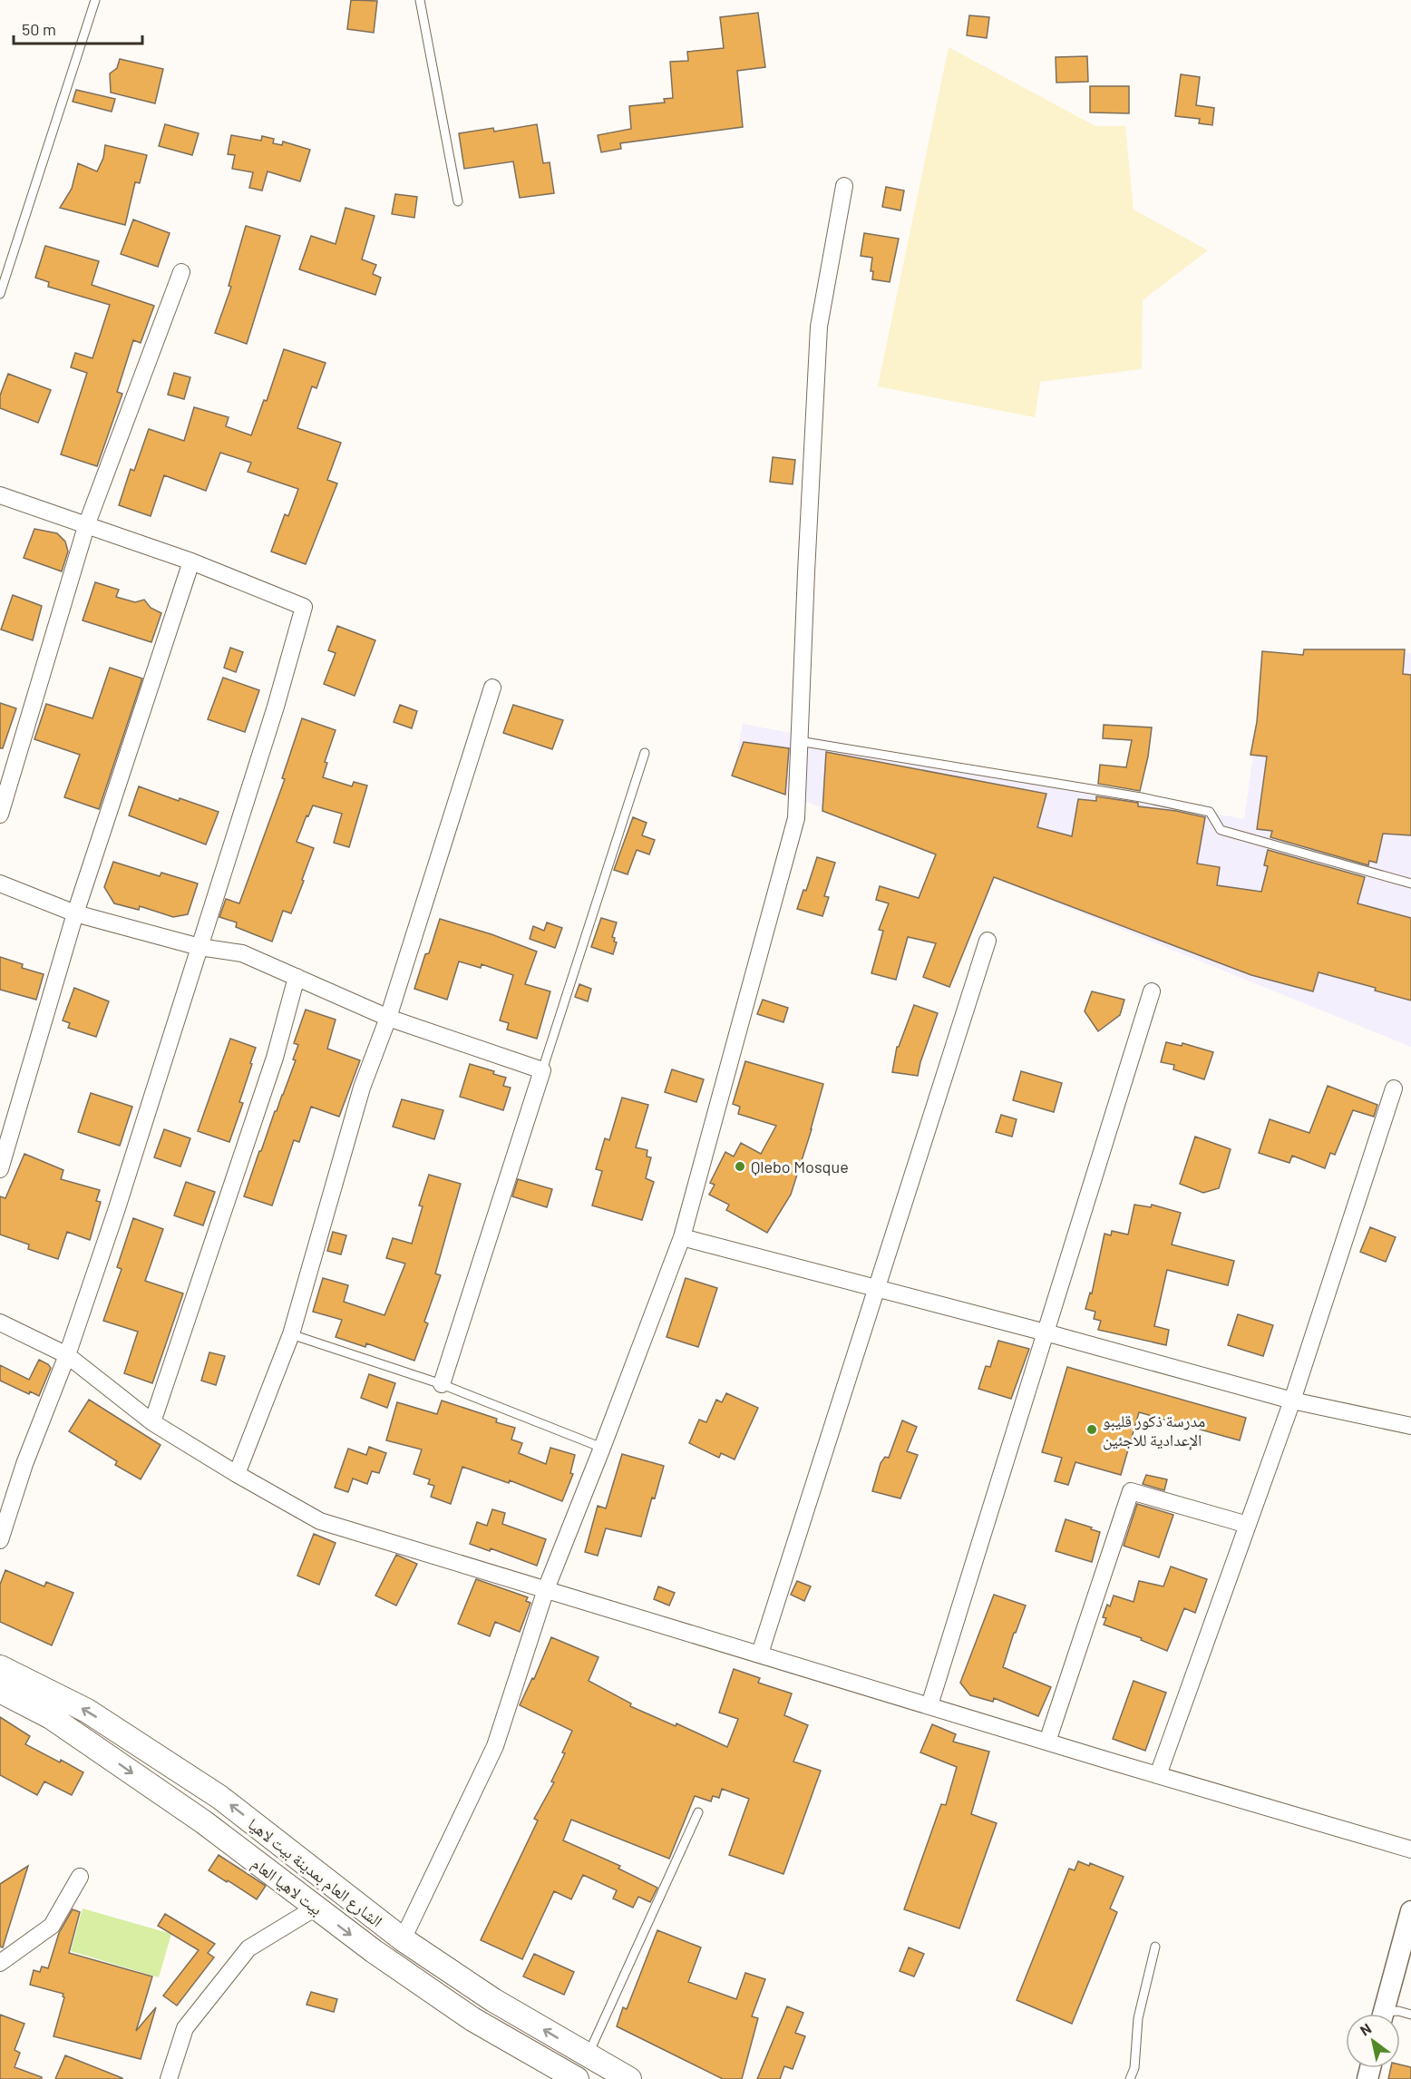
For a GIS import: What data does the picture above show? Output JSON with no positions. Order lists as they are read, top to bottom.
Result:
{
  "streets": {
    "main road": ["الشارع العام بمدينة بيت لاهيا", "بيت لاهيا العام"]
  },
  "one_way": ["الشارع العام بمدينة بيت لاهيا", "بيت لاهيا العام"],
  "places": ["Qlebo Mosque", "مدرسة ذكور قليبو الإعدادية للاجئين"],
  "scale_bar": "50 m",
  "north": "top left"
}
